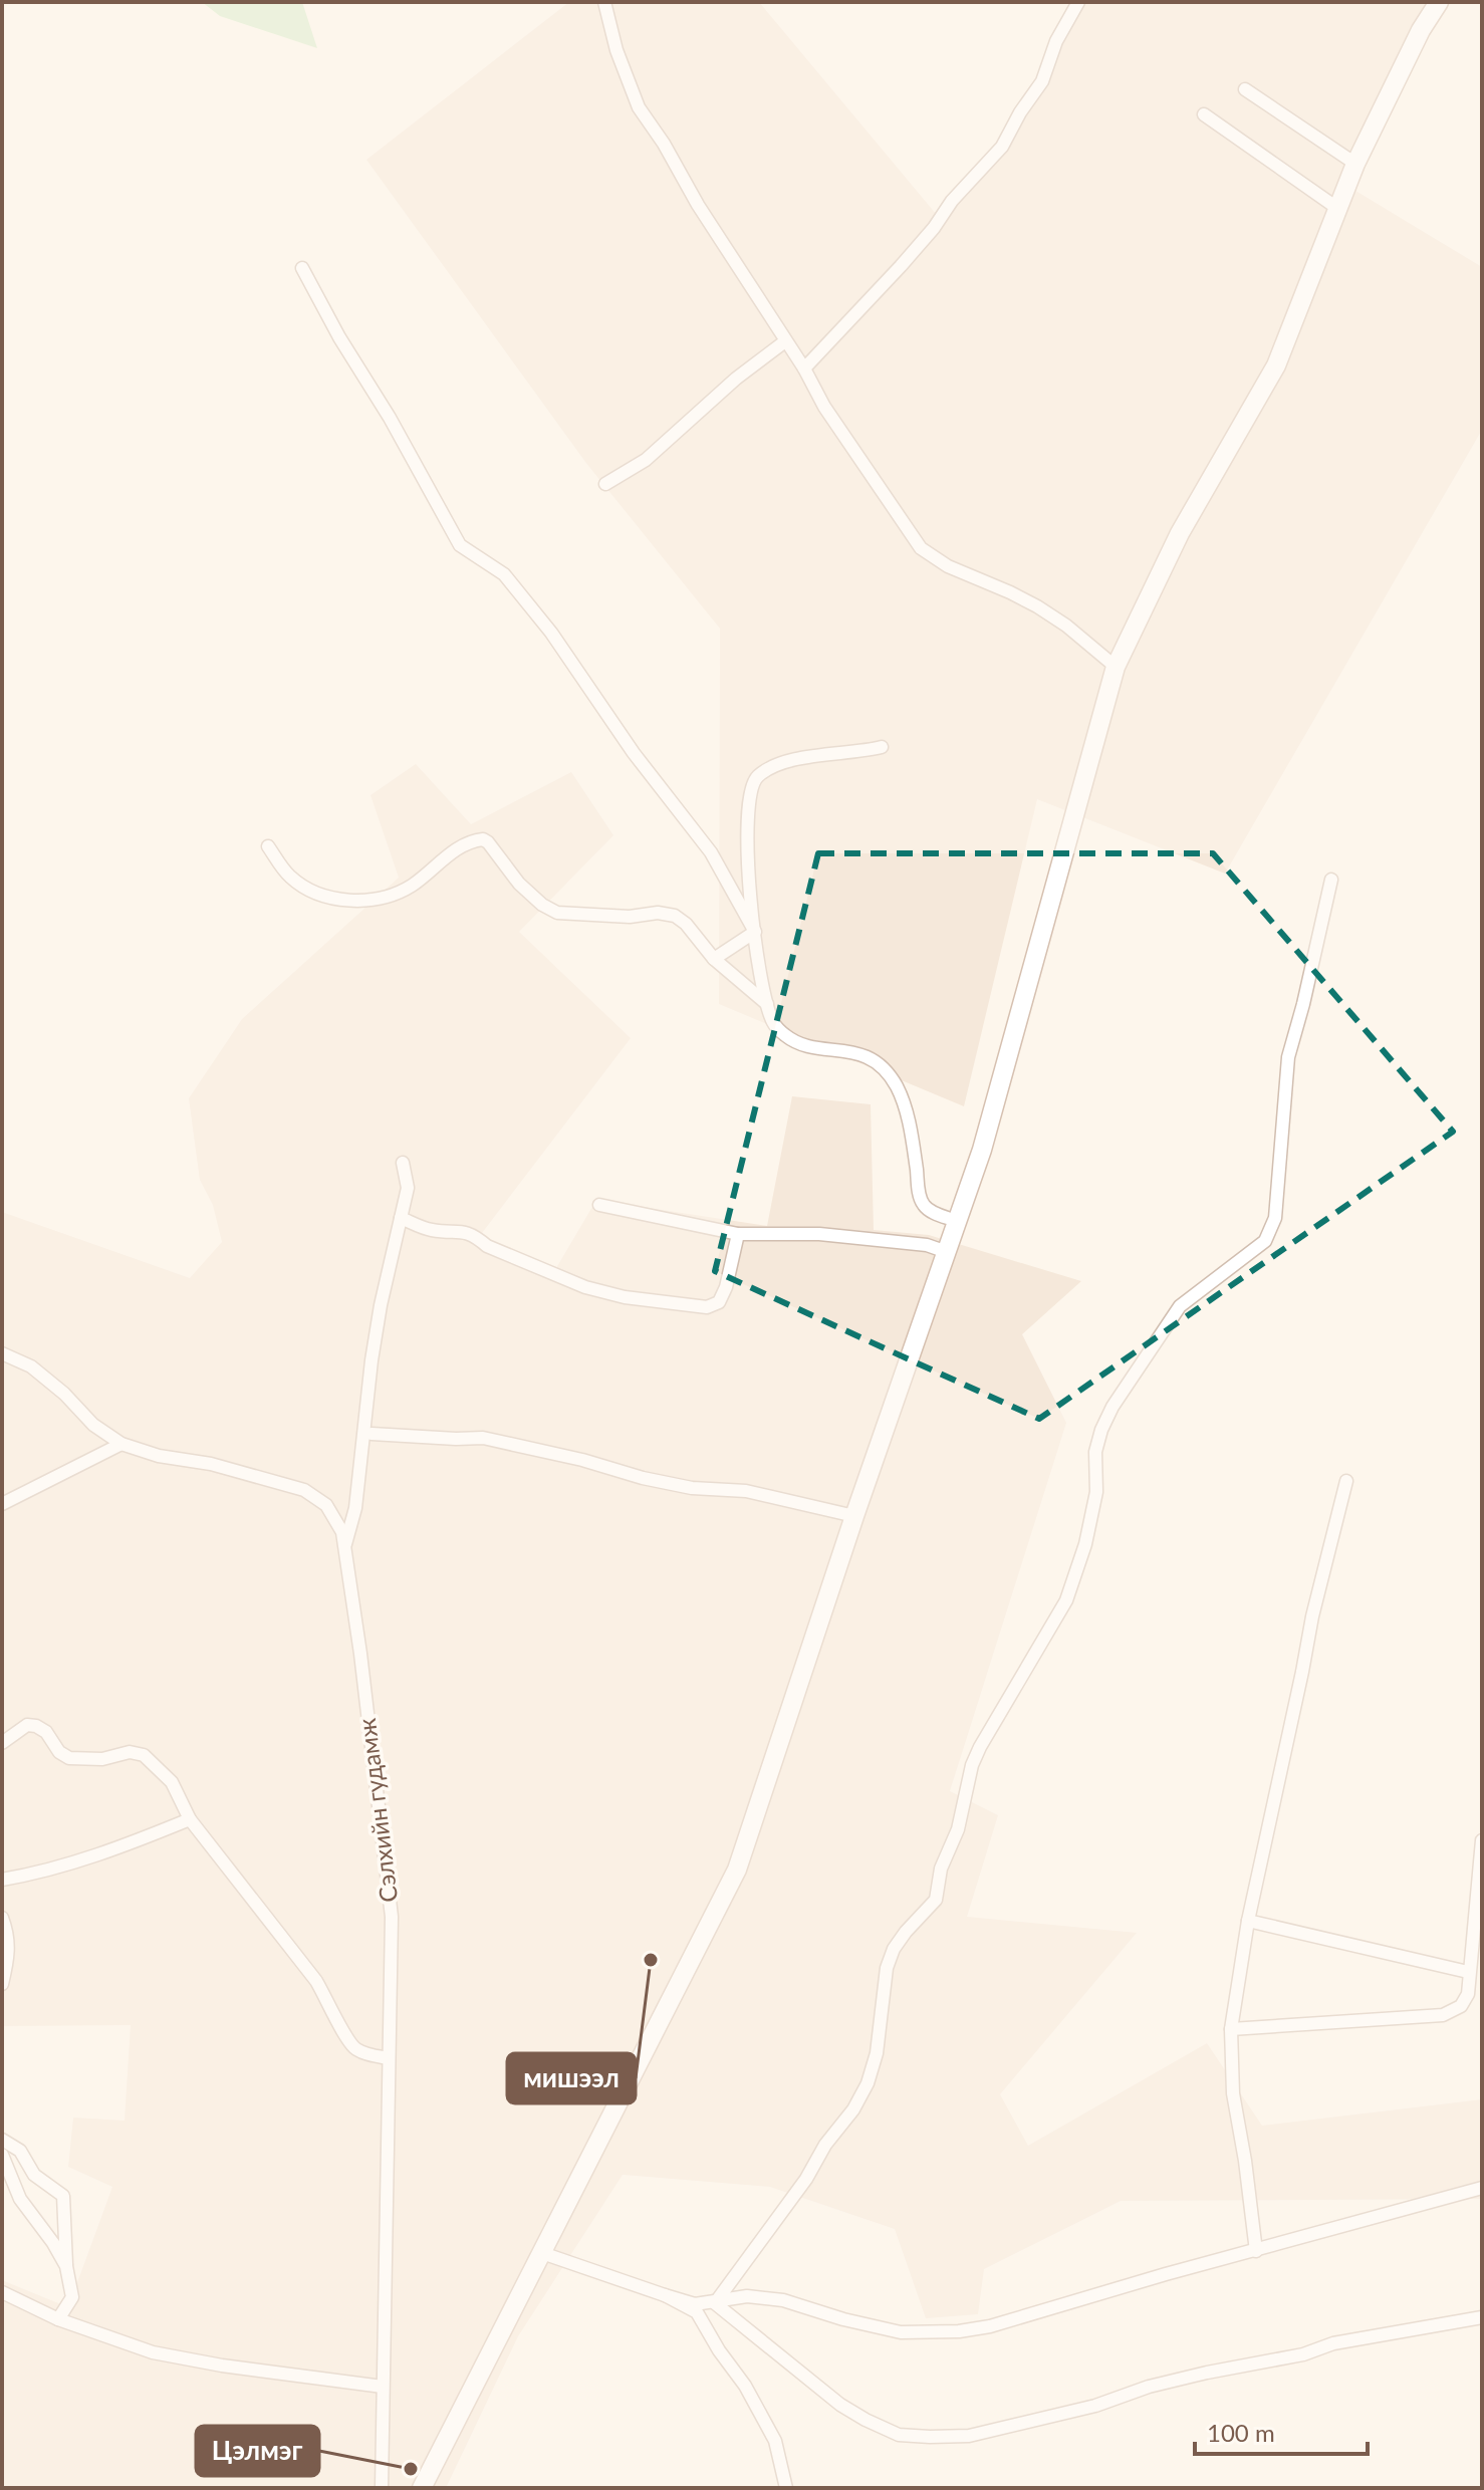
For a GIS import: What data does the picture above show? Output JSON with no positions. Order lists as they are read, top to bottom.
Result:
{
  "streets": {
    "street": ["Сэлхийн гудамж"]
  },
  "places": ["мишээл", "Цэлмэг"],
  "scale_bar": "100 m"
}
